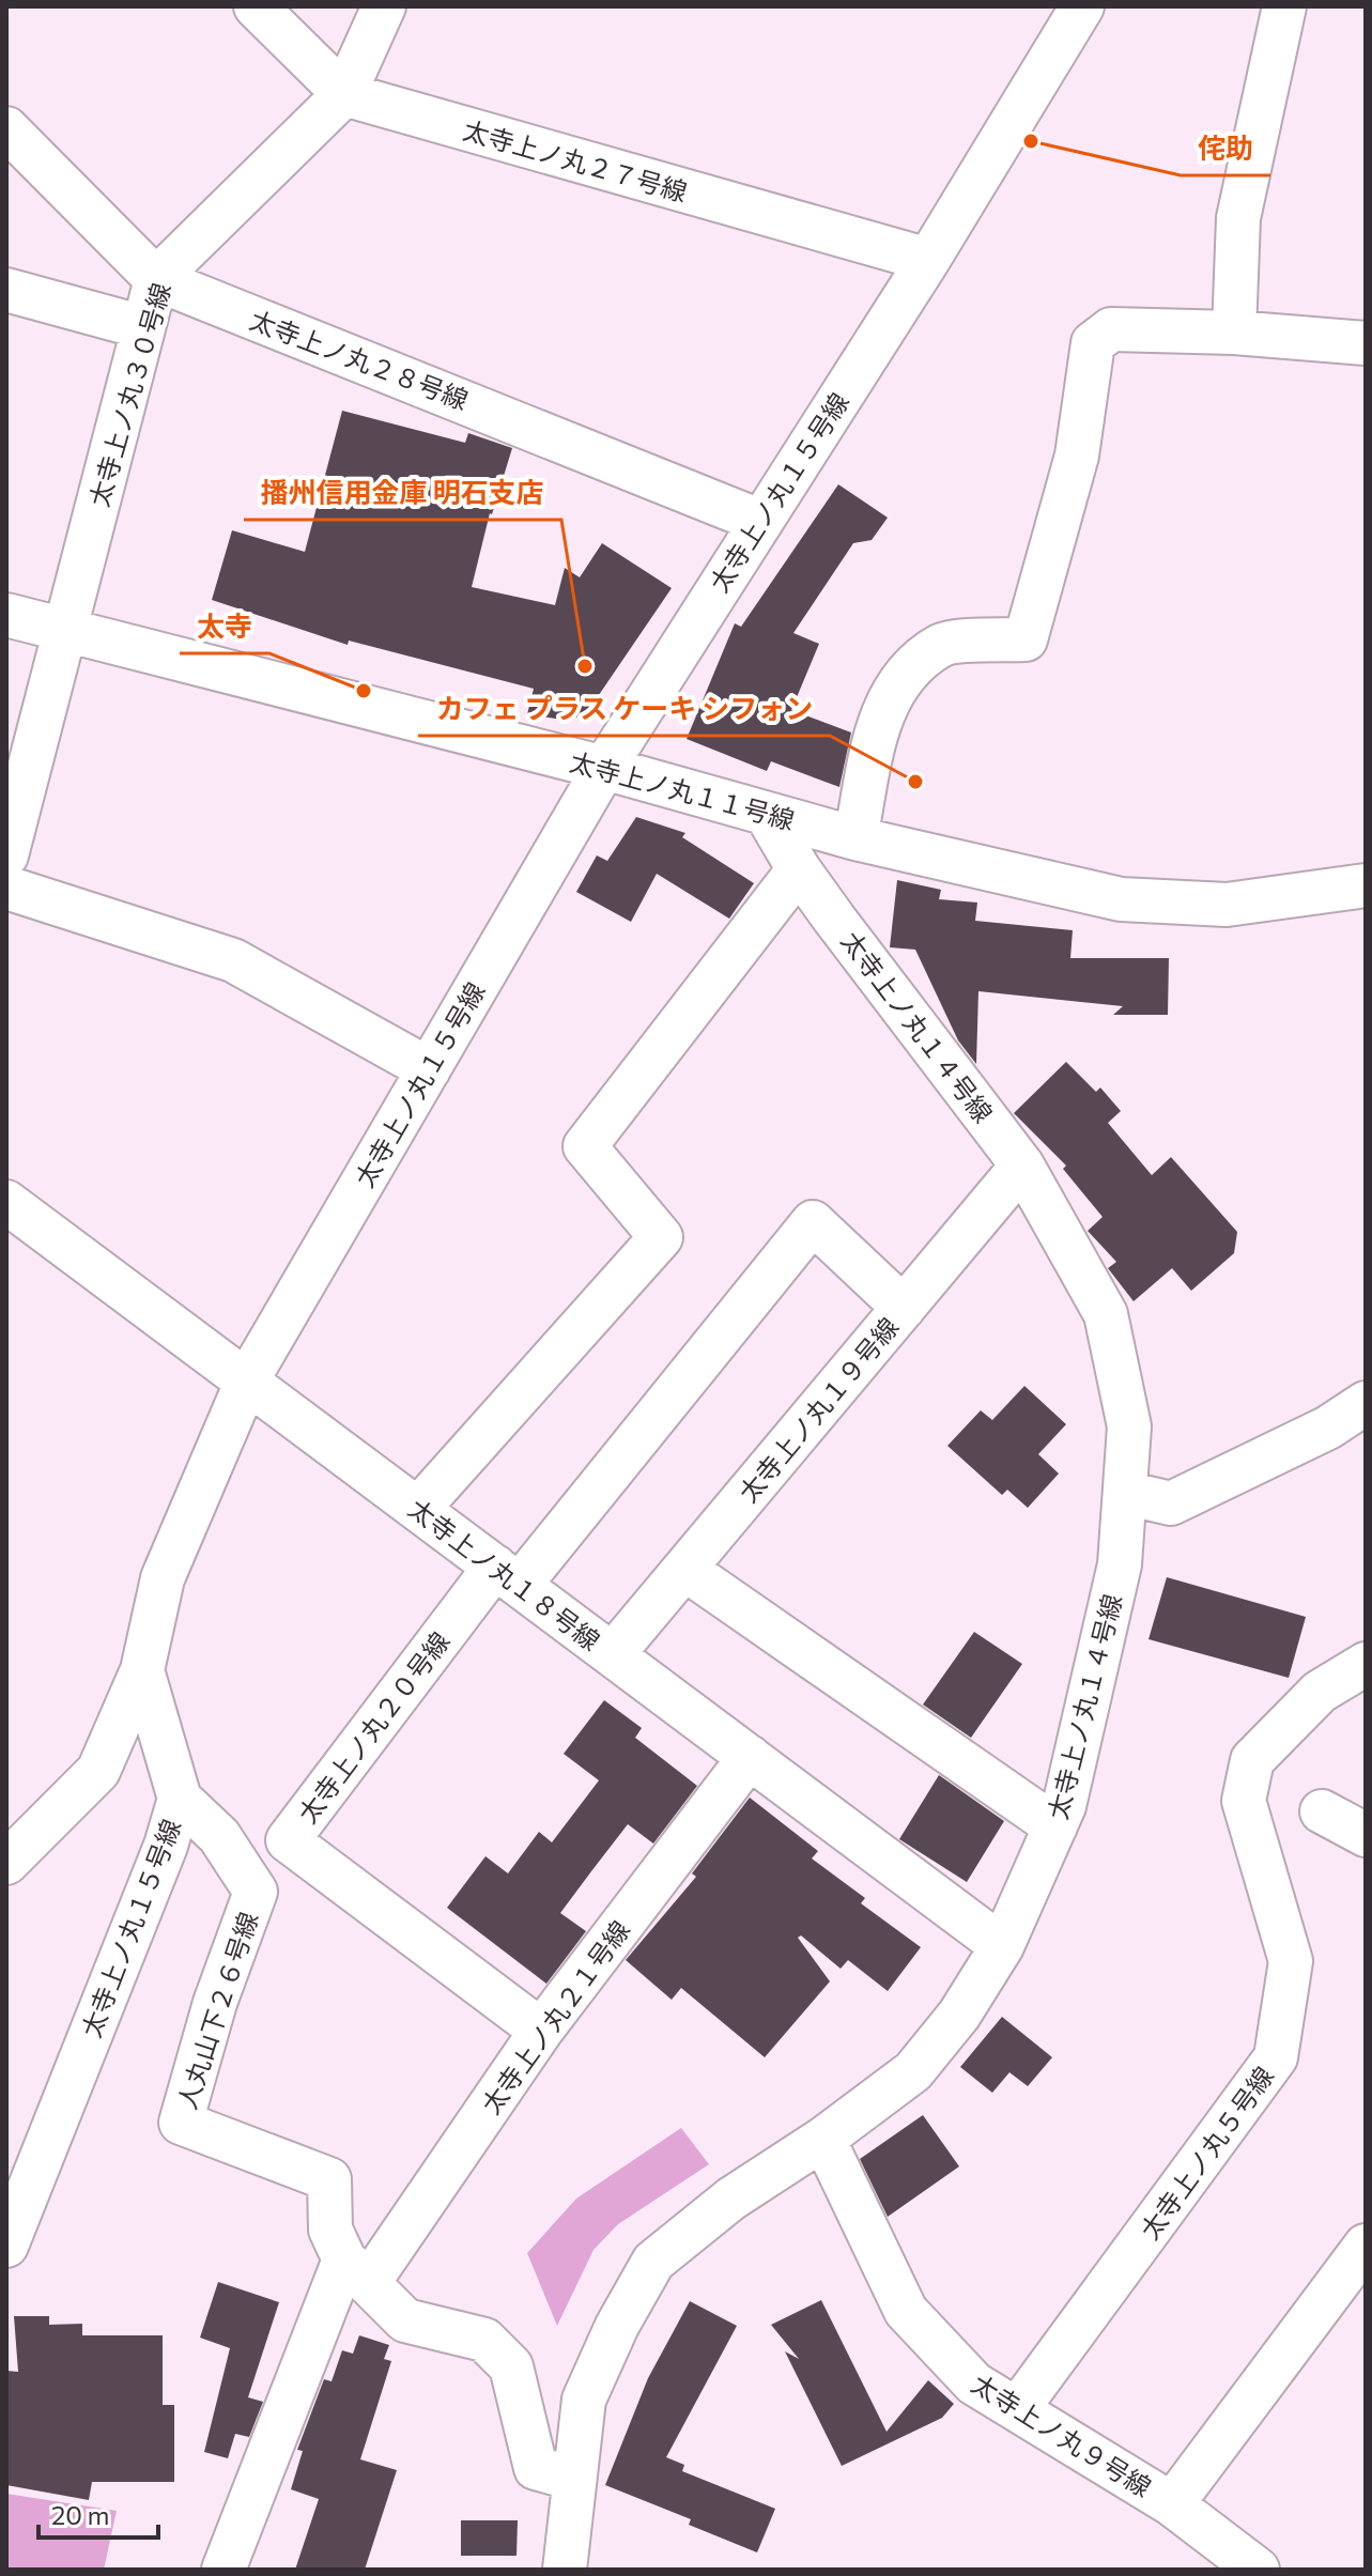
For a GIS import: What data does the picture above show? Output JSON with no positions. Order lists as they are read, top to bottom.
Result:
{
  "streets": {
    "street": [
      "太寺上ノ丸２７号線",
      "太寺上ノ丸２８号線",
      "太寺上ノ丸３０号線",
      "太寺上ノ丸１５号線",
      "太寺上ノ丸１１号線",
      "太寺上ノ丸１４号線",
      "太寺上ノ丸１９号線",
      "太寺上ノ丸１８号線",
      "太寺上ノ丸２０号線",
      "人丸山下２６号線",
      "太寺上ノ丸２１号線",
      "太寺上ノ丸５号線",
      "太寺上ノ丸９号線"
    ]
  },
  "crossings": [
    ["太寺上ノ丸２７号線", "太寺上ノ丸３０号線"],
    ["太寺上ノ丸２７号線", "太寺上ノ丸１５号線"],
    ["太寺上ノ丸２８号線", "太寺上ノ丸３０号線"],
    ["太寺上ノ丸２８号線", "太寺上ノ丸１５号線"],
    ["太寺上ノ丸３０号線", "太寺上ノ丸１１号線"],
    ["太寺上ノ丸１５号線", "太寺上ノ丸１１号線"],
    ["太寺上ノ丸１５号線", "太寺上ノ丸１８号線"],
    ["太寺上ノ丸１５号線", "人丸山下２６号線"],
    ["太寺上ノ丸１１号線", "太寺上ノ丸１４号線"],
    ["太寺上ノ丸１４号線", "太寺上ノ丸１９号線"],
    ["太寺上ノ丸１４号線", "太寺上ノ丸１８号線"],
    ["太寺上ノ丸１４号線", "太寺上ノ丸９号線"],
    ["太寺上ノ丸１９号線", "太寺上ノ丸１８号線"],
    ["太寺上ノ丸１８号線", "太寺上ノ丸２０号線"],
    ["太寺上ノ丸１８号線", "太寺上ノ丸２１号線"],
    ["太寺上ノ丸２０号線", "太寺上ノ丸２１号線"],
    ["人丸山下２６号線", "太寺上ノ丸２１号線"],
    ["太寺上ノ丸５号線", "太寺上ノ丸９号線"]
  ],
  "places": [
    "侘助",
    "播州信用金庫 明石支店",
    "太寺",
    "カフェ プラス ケーキ シフォン"
  ],
  "scale_bar": "20 m"
}
